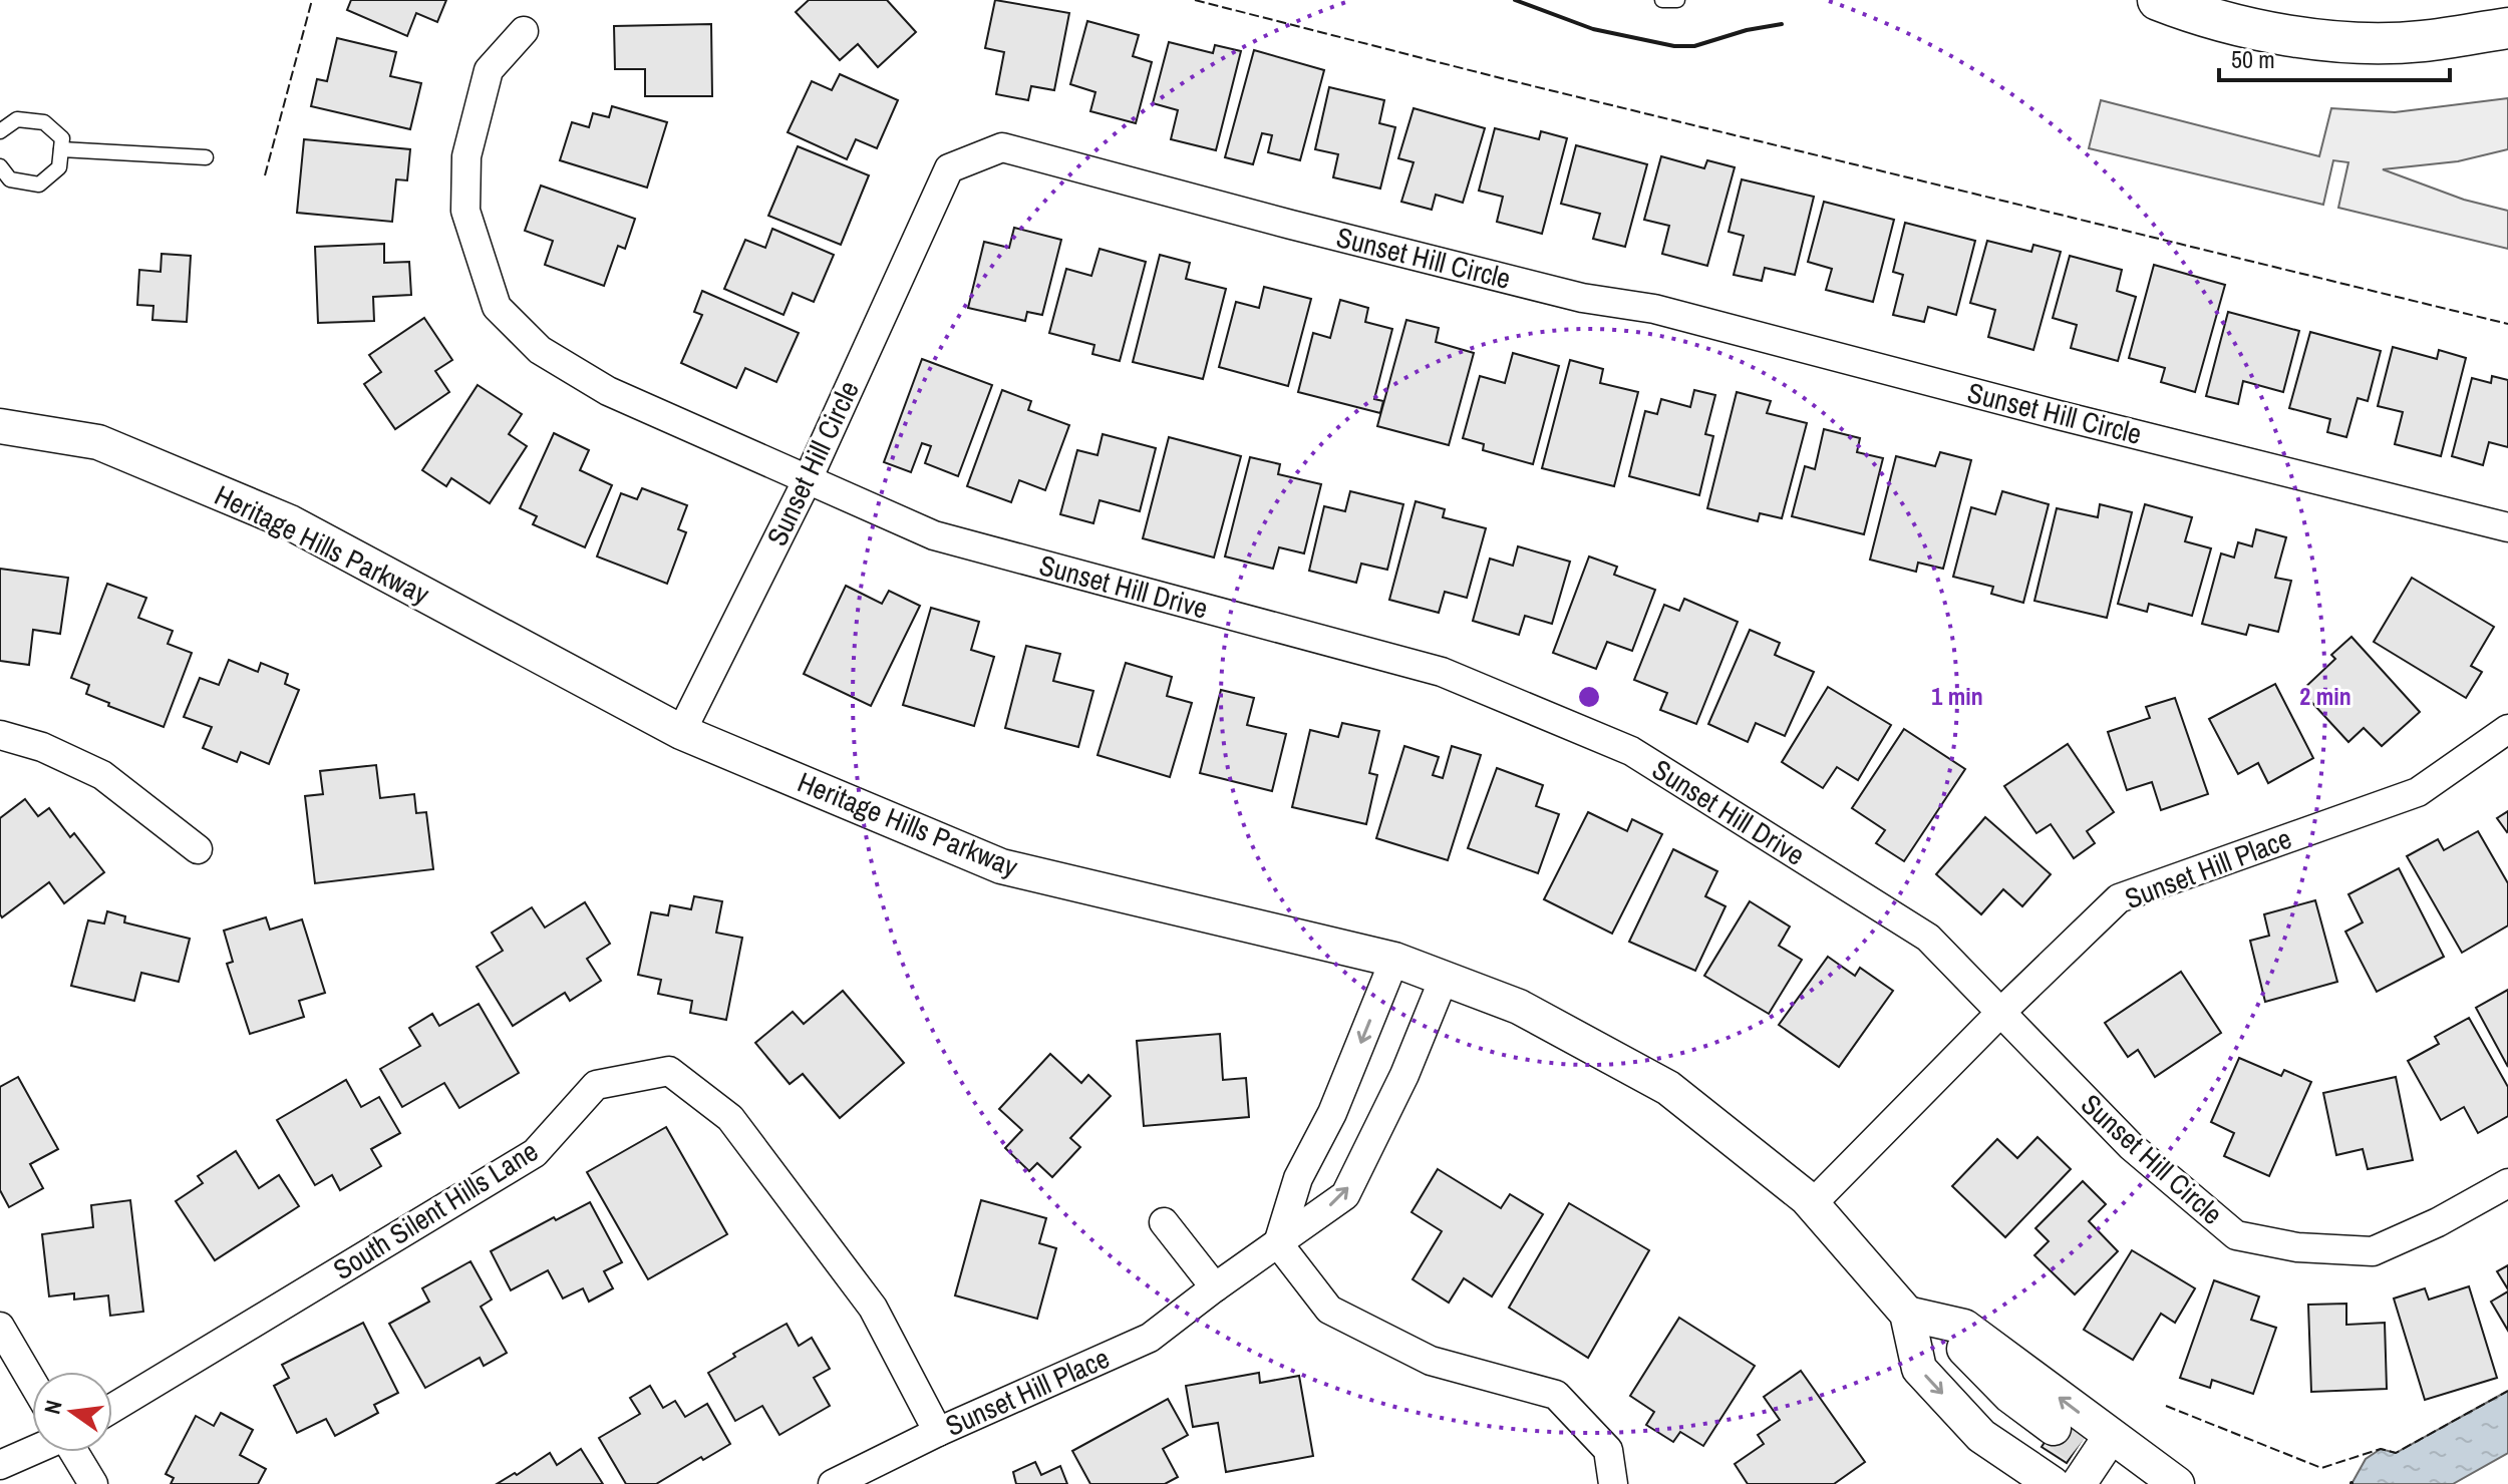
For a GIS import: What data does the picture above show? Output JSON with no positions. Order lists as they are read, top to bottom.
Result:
{
  "streets": {
    "street": [
      "Sunset Hill Circle",
      "Heritage Hills Parkway",
      "Sunset Hill Drive",
      "Sunset Hill Place",
      "South Silent Hills Lane"
    ]
  },
  "crossings": [
    ["Sunset Hill Circle", "Heritage Hills Parkway"],
    ["Sunset Hill Circle", "Sunset Hill Drive"],
    ["Sunset Hill Circle", "Sunset Hill Place"],
    ["Heritage Hills Parkway", "Sunset Hill Place"],
    ["Sunset Hill Drive", "Sunset Hill Place"],
    ["Sunset Hill Place", "South Silent Hills Lane"]
  ],
  "scale_bar": "50 m",
  "north": "left",
  "rings": ["1 min", "2 min"]
}
